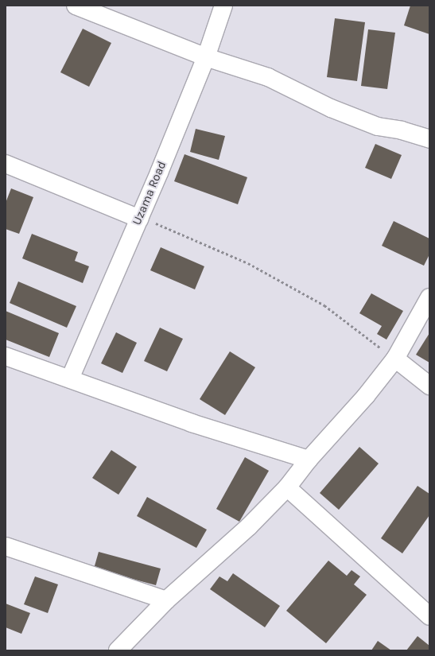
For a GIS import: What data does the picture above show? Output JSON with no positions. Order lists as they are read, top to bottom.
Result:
{
  "streets": {
    "street": ["Uzama Road"]
  }
}
